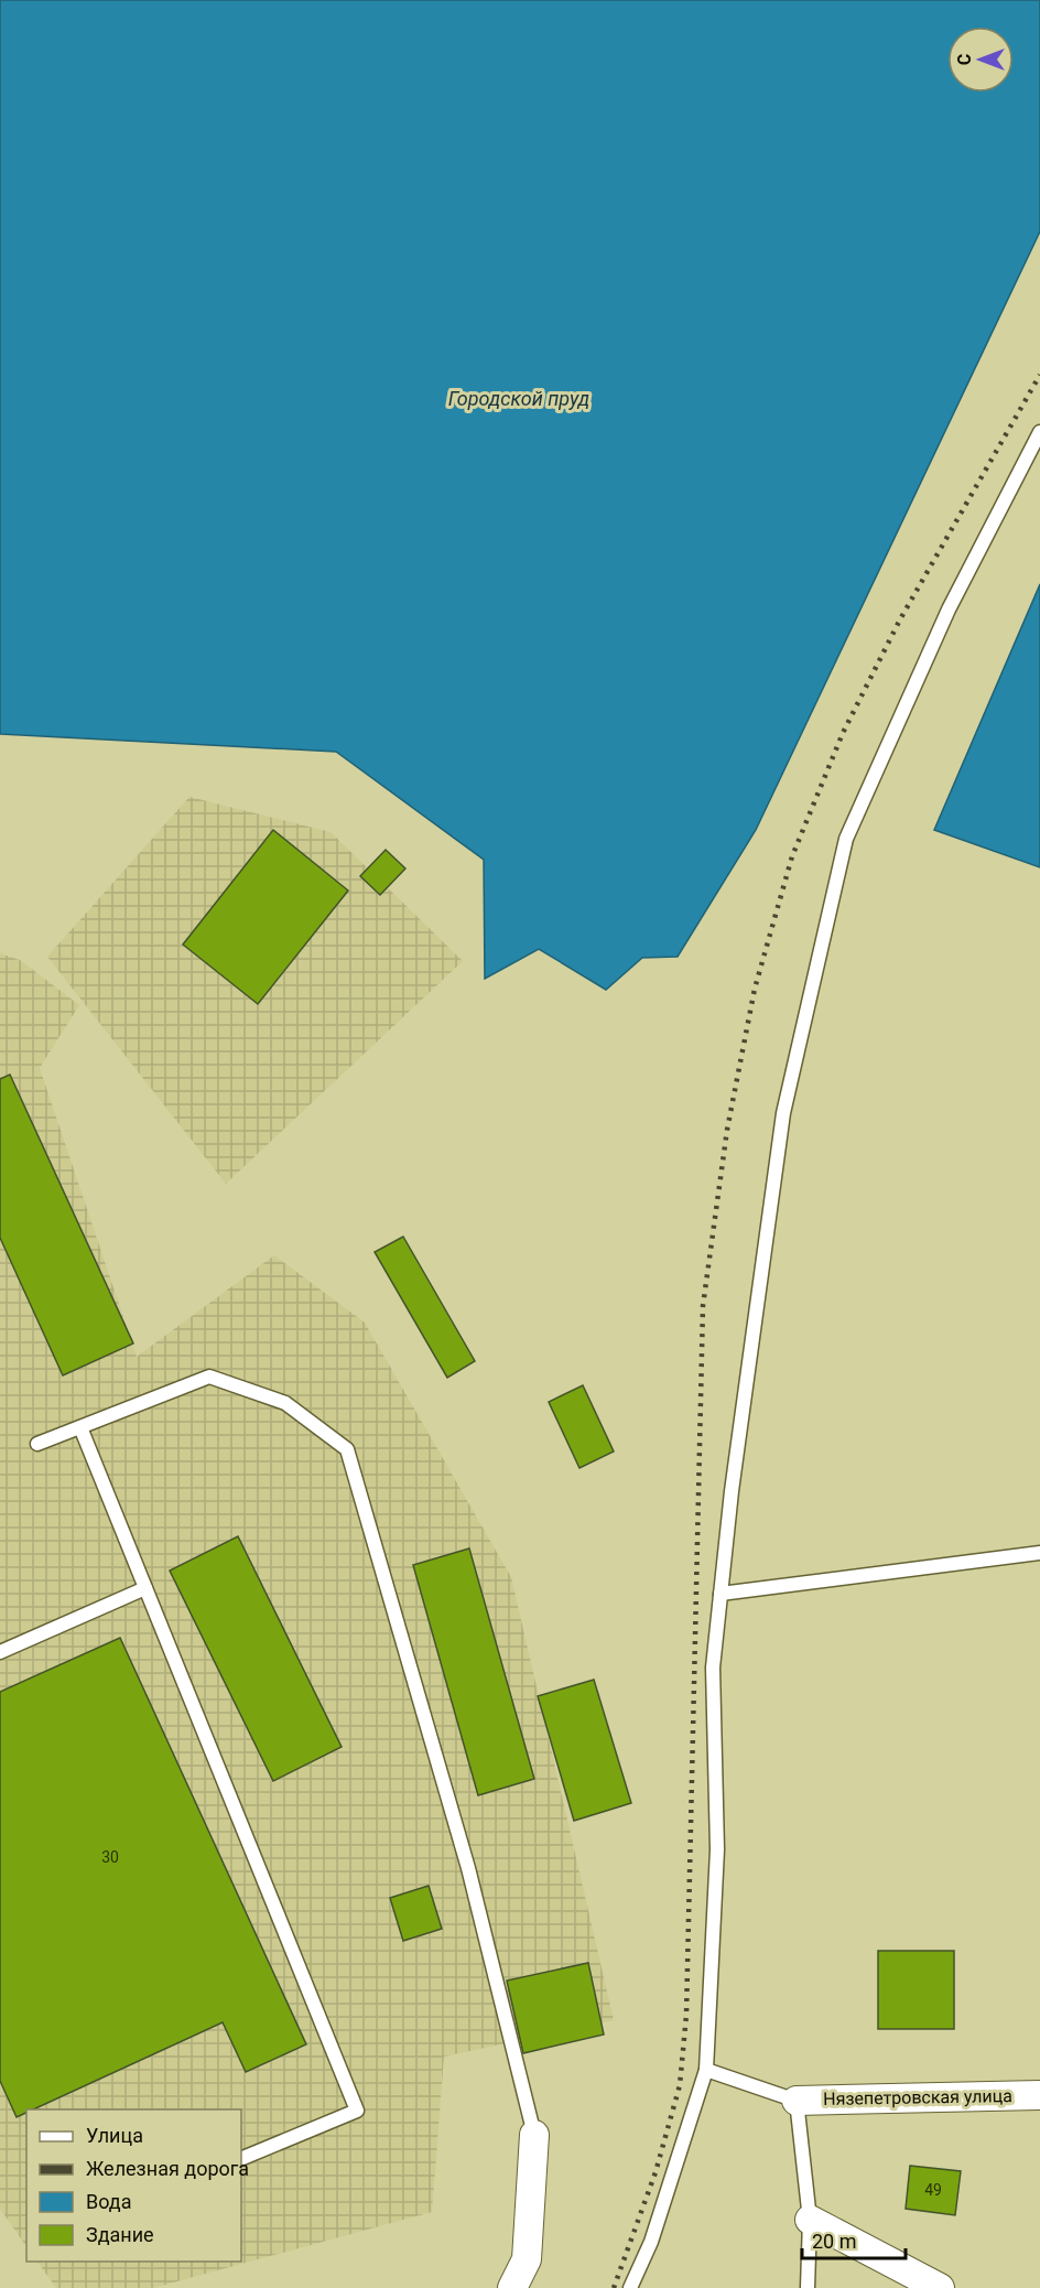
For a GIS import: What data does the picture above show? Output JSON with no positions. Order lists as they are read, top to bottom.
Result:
{
  "streets": {
    "street": ["Нязепетровская улица"]
  },
  "water": ["Городской пруд"],
  "house_numbers": ["30", "49"],
  "legend": [
    "Улица",
    "Железная дорога",
    "Вода",
    "Здание"
  ],
  "scale_bar": "20 m",
  "north": "left"
}
